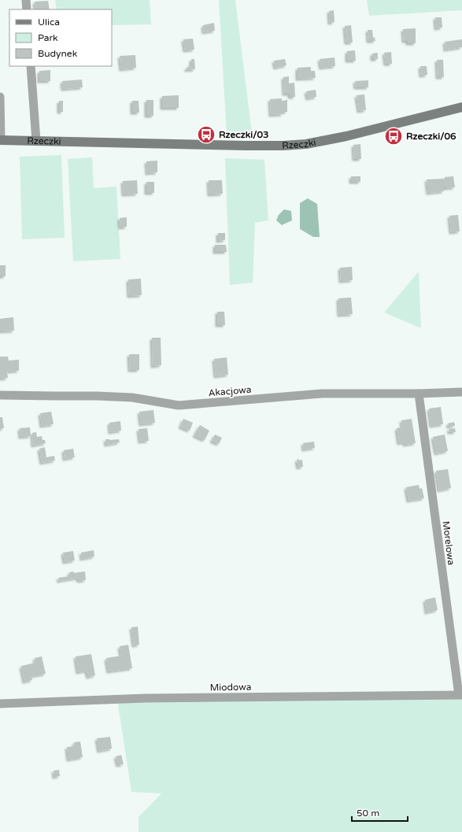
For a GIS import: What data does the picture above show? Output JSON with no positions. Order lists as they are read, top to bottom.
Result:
{
  "streets": {
    "main road": ["Rzeczki"],
    "street": ["Akacjowa", "Morelowa", "Miodowa"]
  },
  "crossings": [
    ["Akacjowa", "Morelowa"],
    ["Morelowa", "Miodowa"]
  ],
  "places": {
    "bus stop": ["Rzeczki/03", "Rzeczki/06"]
  },
  "legend": ["Ulica", "Park", "Budynek"],
  "scale_bar": "50 m"
}
